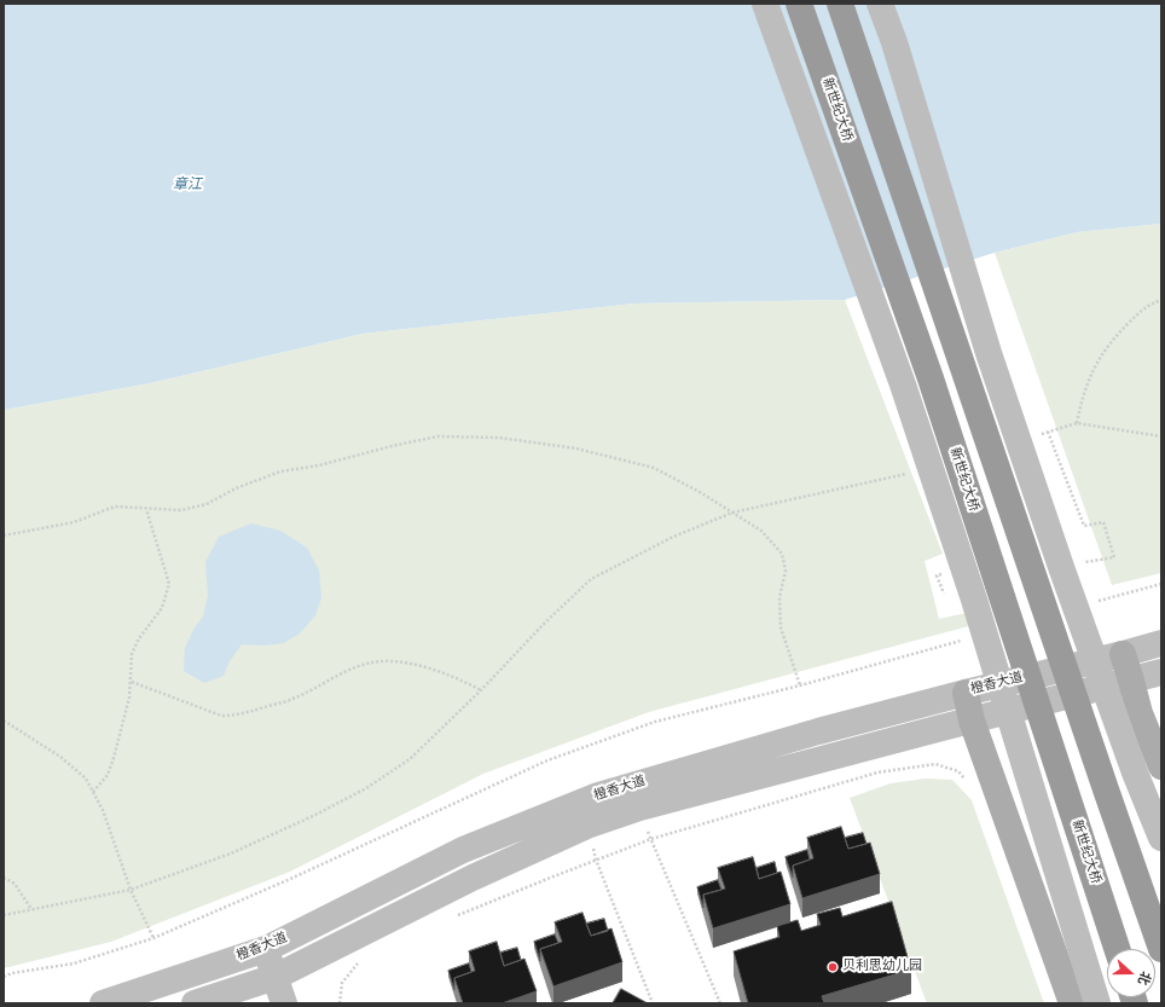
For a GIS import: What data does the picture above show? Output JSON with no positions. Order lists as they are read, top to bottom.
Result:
{
  "streets": {
    "highway": ["新世纪大桥"],
    "main road": ["橙香大道"]
  },
  "water": ["章江"],
  "places": ["贝利思幼儿园"],
  "north": "right"
}
